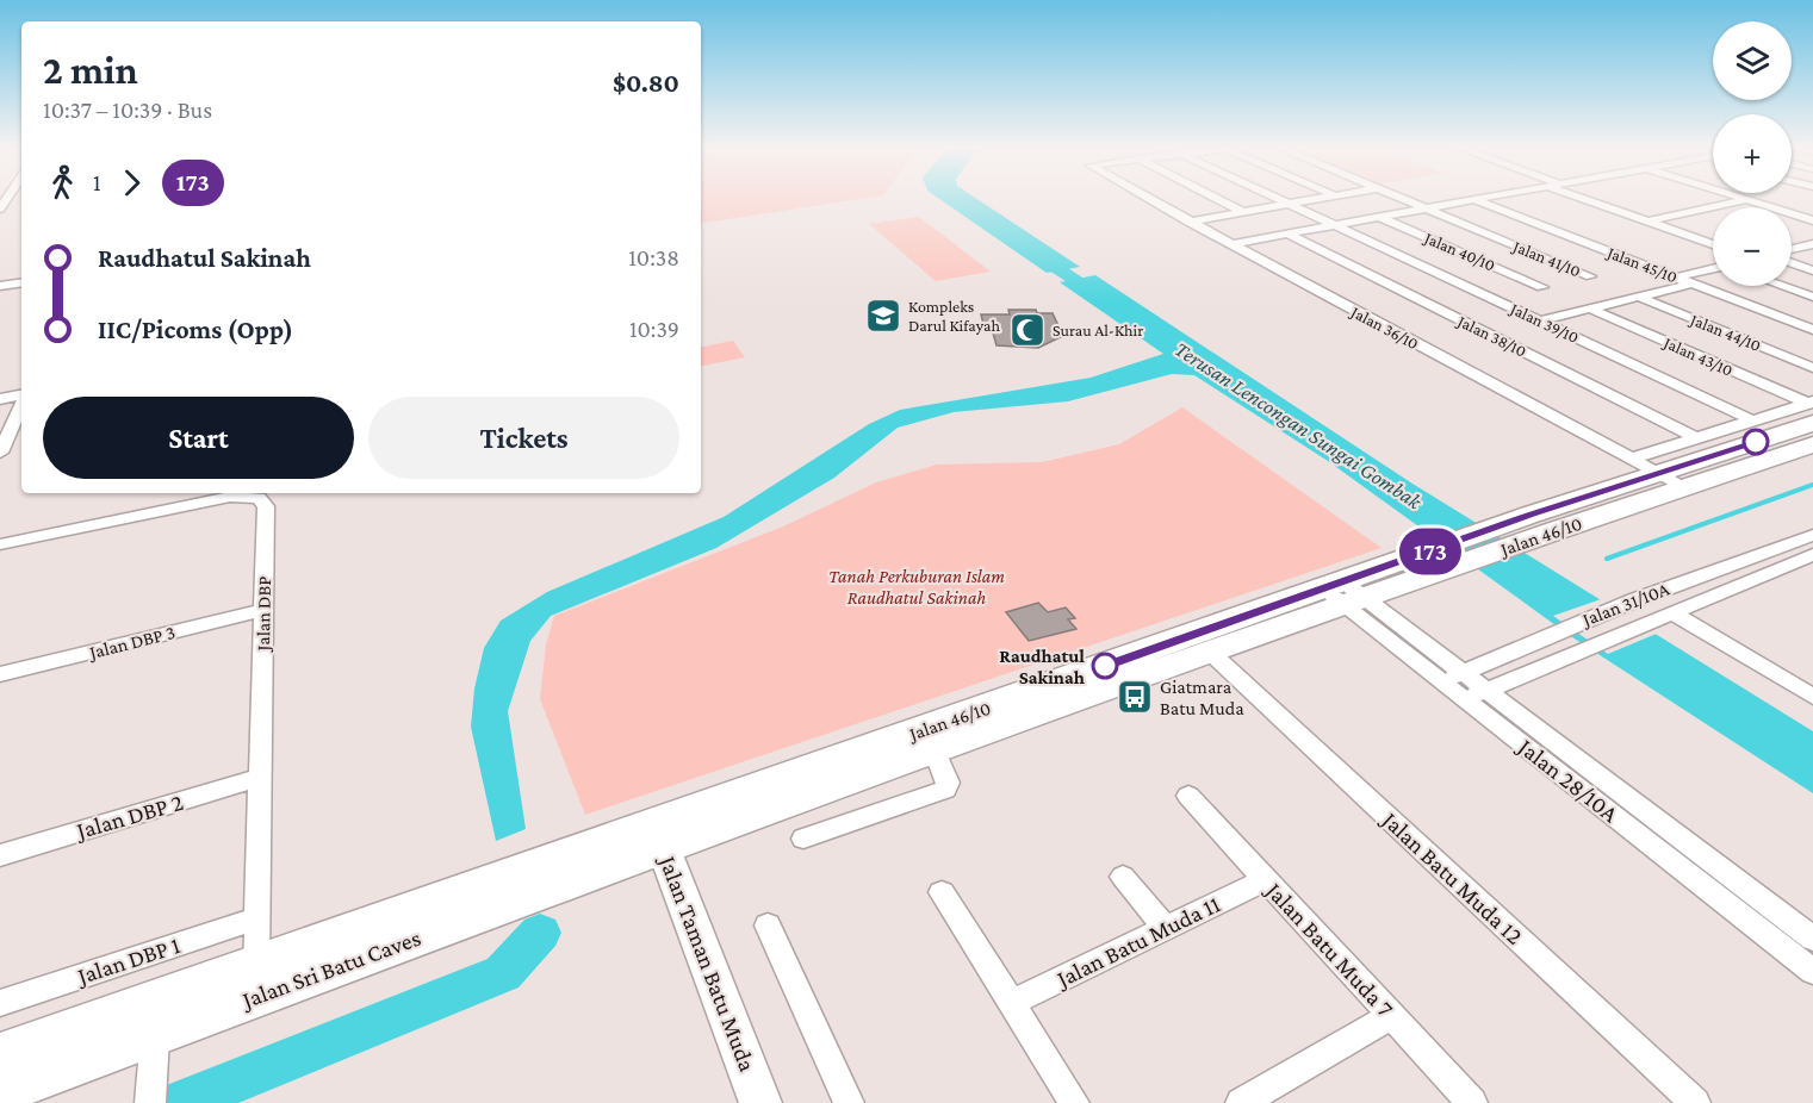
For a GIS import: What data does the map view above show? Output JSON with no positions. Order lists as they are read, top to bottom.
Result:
{
  "streets": {
    "main road": ["Jalan 46/10", "Jalan Sri Batu Caves"],
    "street": [
      "Jalan 40/10",
      "Jalan 41/10",
      "Jalan 45/10",
      "Jalan 39/10",
      "Jalan 36/10",
      "Jalan 44/10",
      "Jalan 38/10",
      "Jalan 43/10",
      "Jalan 31/10A",
      "Jalan DBP",
      "Jalan DBP 3",
      "Jalan 28/10A",
      "Jalan DBP 2",
      "Jalan Batu Muda 12",
      "Jalan Batu Muda 11",
      "Jalan Batu Muda 7",
      "Jalan DBP 1",
      "Jalan Taman Batu Muda"
    ]
  },
  "crossings": [
    ["Jalan 36/10", "Jalan 46/10"],
    ["Jalan 43/10", "Jalan 46/10"],
    ["Jalan 46/10", "Jalan 28/10A"],
    ["Jalan 46/10", "Jalan Batu Muda 12"],
    ["Jalan 46/10", "Jalan Taman Batu Muda"],
    ["Jalan 46/10", "Jalan Sri Batu Caves"],
    ["Jalan 31/10A", "Jalan 28/10A"],
    ["Jalan DBP", "Jalan DBP 3"],
    ["Jalan DBP", "Jalan DBP 2"],
    ["Jalan DBP", "Jalan DBP 1"],
    ["Jalan DBP", "Jalan Sri Batu Caves"],
    ["Jalan Batu Muda 11", "Jalan Batu Muda 7"],
    ["Jalan Taman Batu Muda", "Jalan Sri Batu Caves"]
  ],
  "water": ["Terusan Lencongan Sungai Gombak"],
  "parks": ["Tanah Perkuburan Islam Raudhatul Sakinah"],
  "places": {
    "school or university": ["Kompleks Darul Kifayah"],
    "mosque": ["Surau Al-Khir"],
    "other": ["Raudhatul Sakinah"],
    "bus stop": ["Giatmara Batu Muda"]
  },
  "lines": ["bus line 173"],
  "page": {
    "on_map": "173",
    "map_buttons": ["+", "−"],
    "heading": ["2 min", "10:37 – 10:39 · Bus", "$0.80"],
    "legs": ["1", "173"],
    "list": [
      {
        "name": "Raudhatul Sakinah",
        "value": "10:38"
      },
      {
        "name": "IIC/Picoms (Opp)",
        "value": "10:39"
      }
    ],
    "buttons": ["Start", "Tickets"]
  }
}
